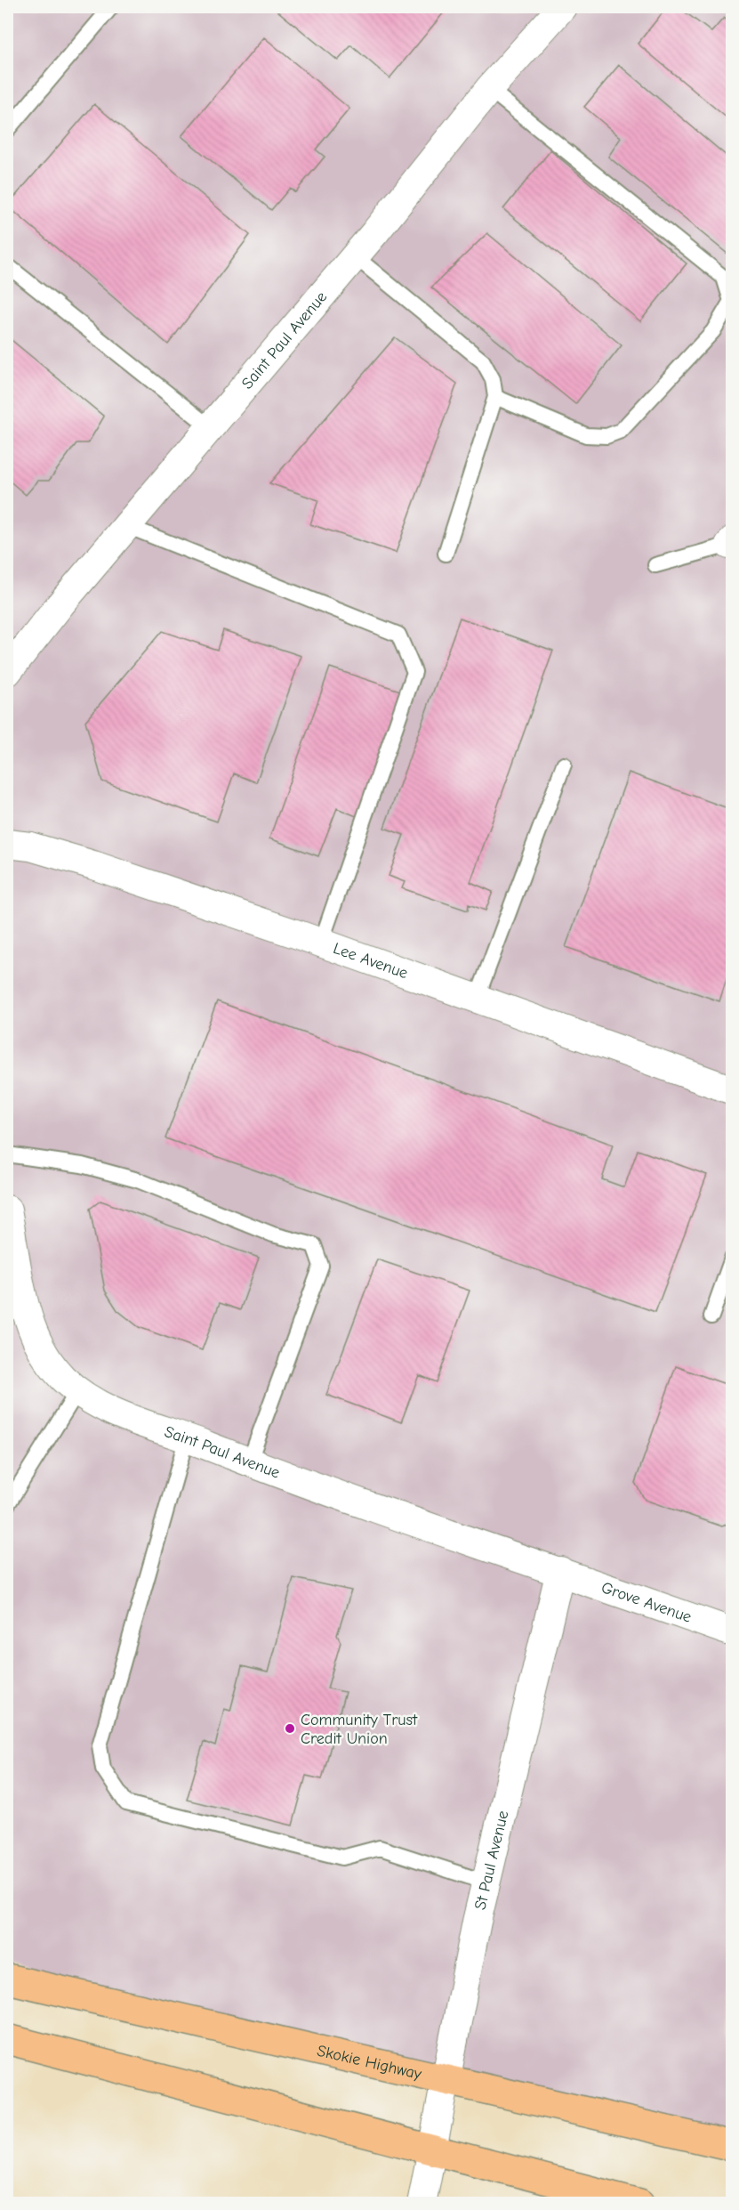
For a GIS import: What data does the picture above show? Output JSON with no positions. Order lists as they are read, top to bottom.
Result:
{
  "streets": {
    "highway": ["Skokie Highway"],
    "street": [
      "Saint Paul Avenue",
      "Lee Avenue",
      "Grove Avenue",
      "St Paul Avenue"
    ]
  },
  "crossings": [
    ["Saint Paul Avenue", "Grove Avenue"],
    ["Saint Paul Avenue", "St Paul Avenue"],
    ["Grove Avenue", "St Paul Avenue"],
    ["St Paul Avenue", "Skokie Highway"]
  ],
  "places": ["Community Trust Credit Union"]
}
